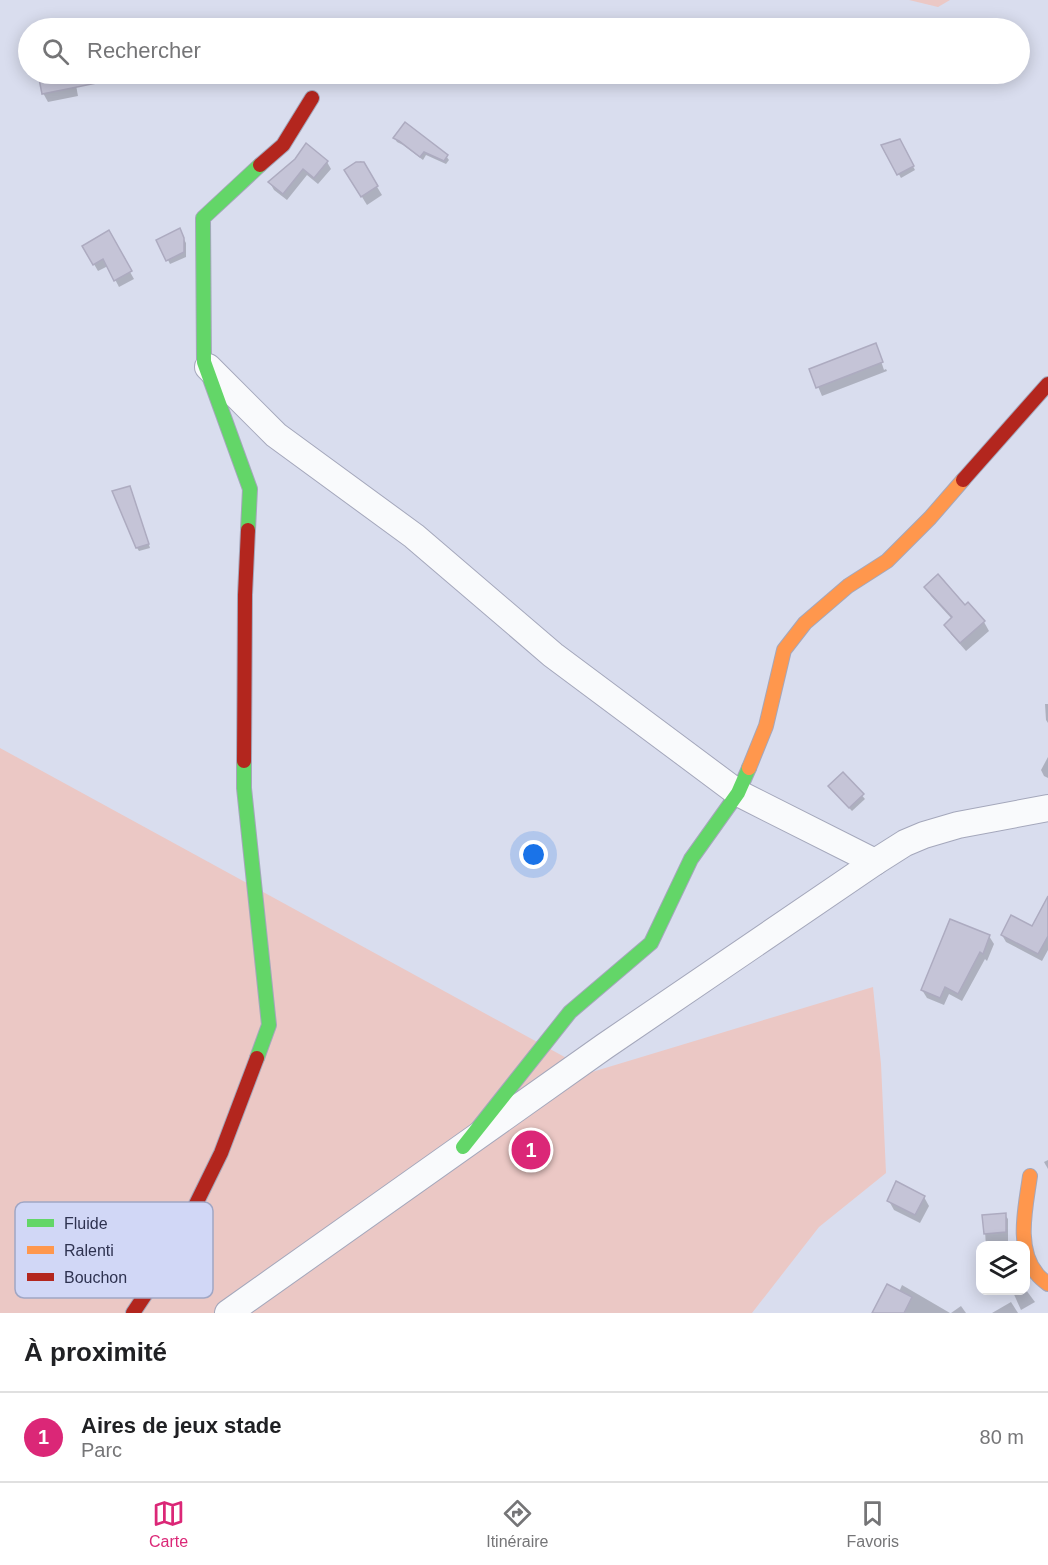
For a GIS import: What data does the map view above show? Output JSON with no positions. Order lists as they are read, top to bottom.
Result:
{
  "legend": ["Fluide", "Ralenti", "Bouchon"],
  "page": {
    "search": "Rechercher",
    "pins": "1",
    "heading": "À proximité",
    "list": [
      {
        "mark": "1",
        "name": "Aires de jeux stade",
        "note": "Parc",
        "value": "80 m"
      }
    ],
    "nav": ["Carte", "Itinéraire", "Favoris"]
  }
}
